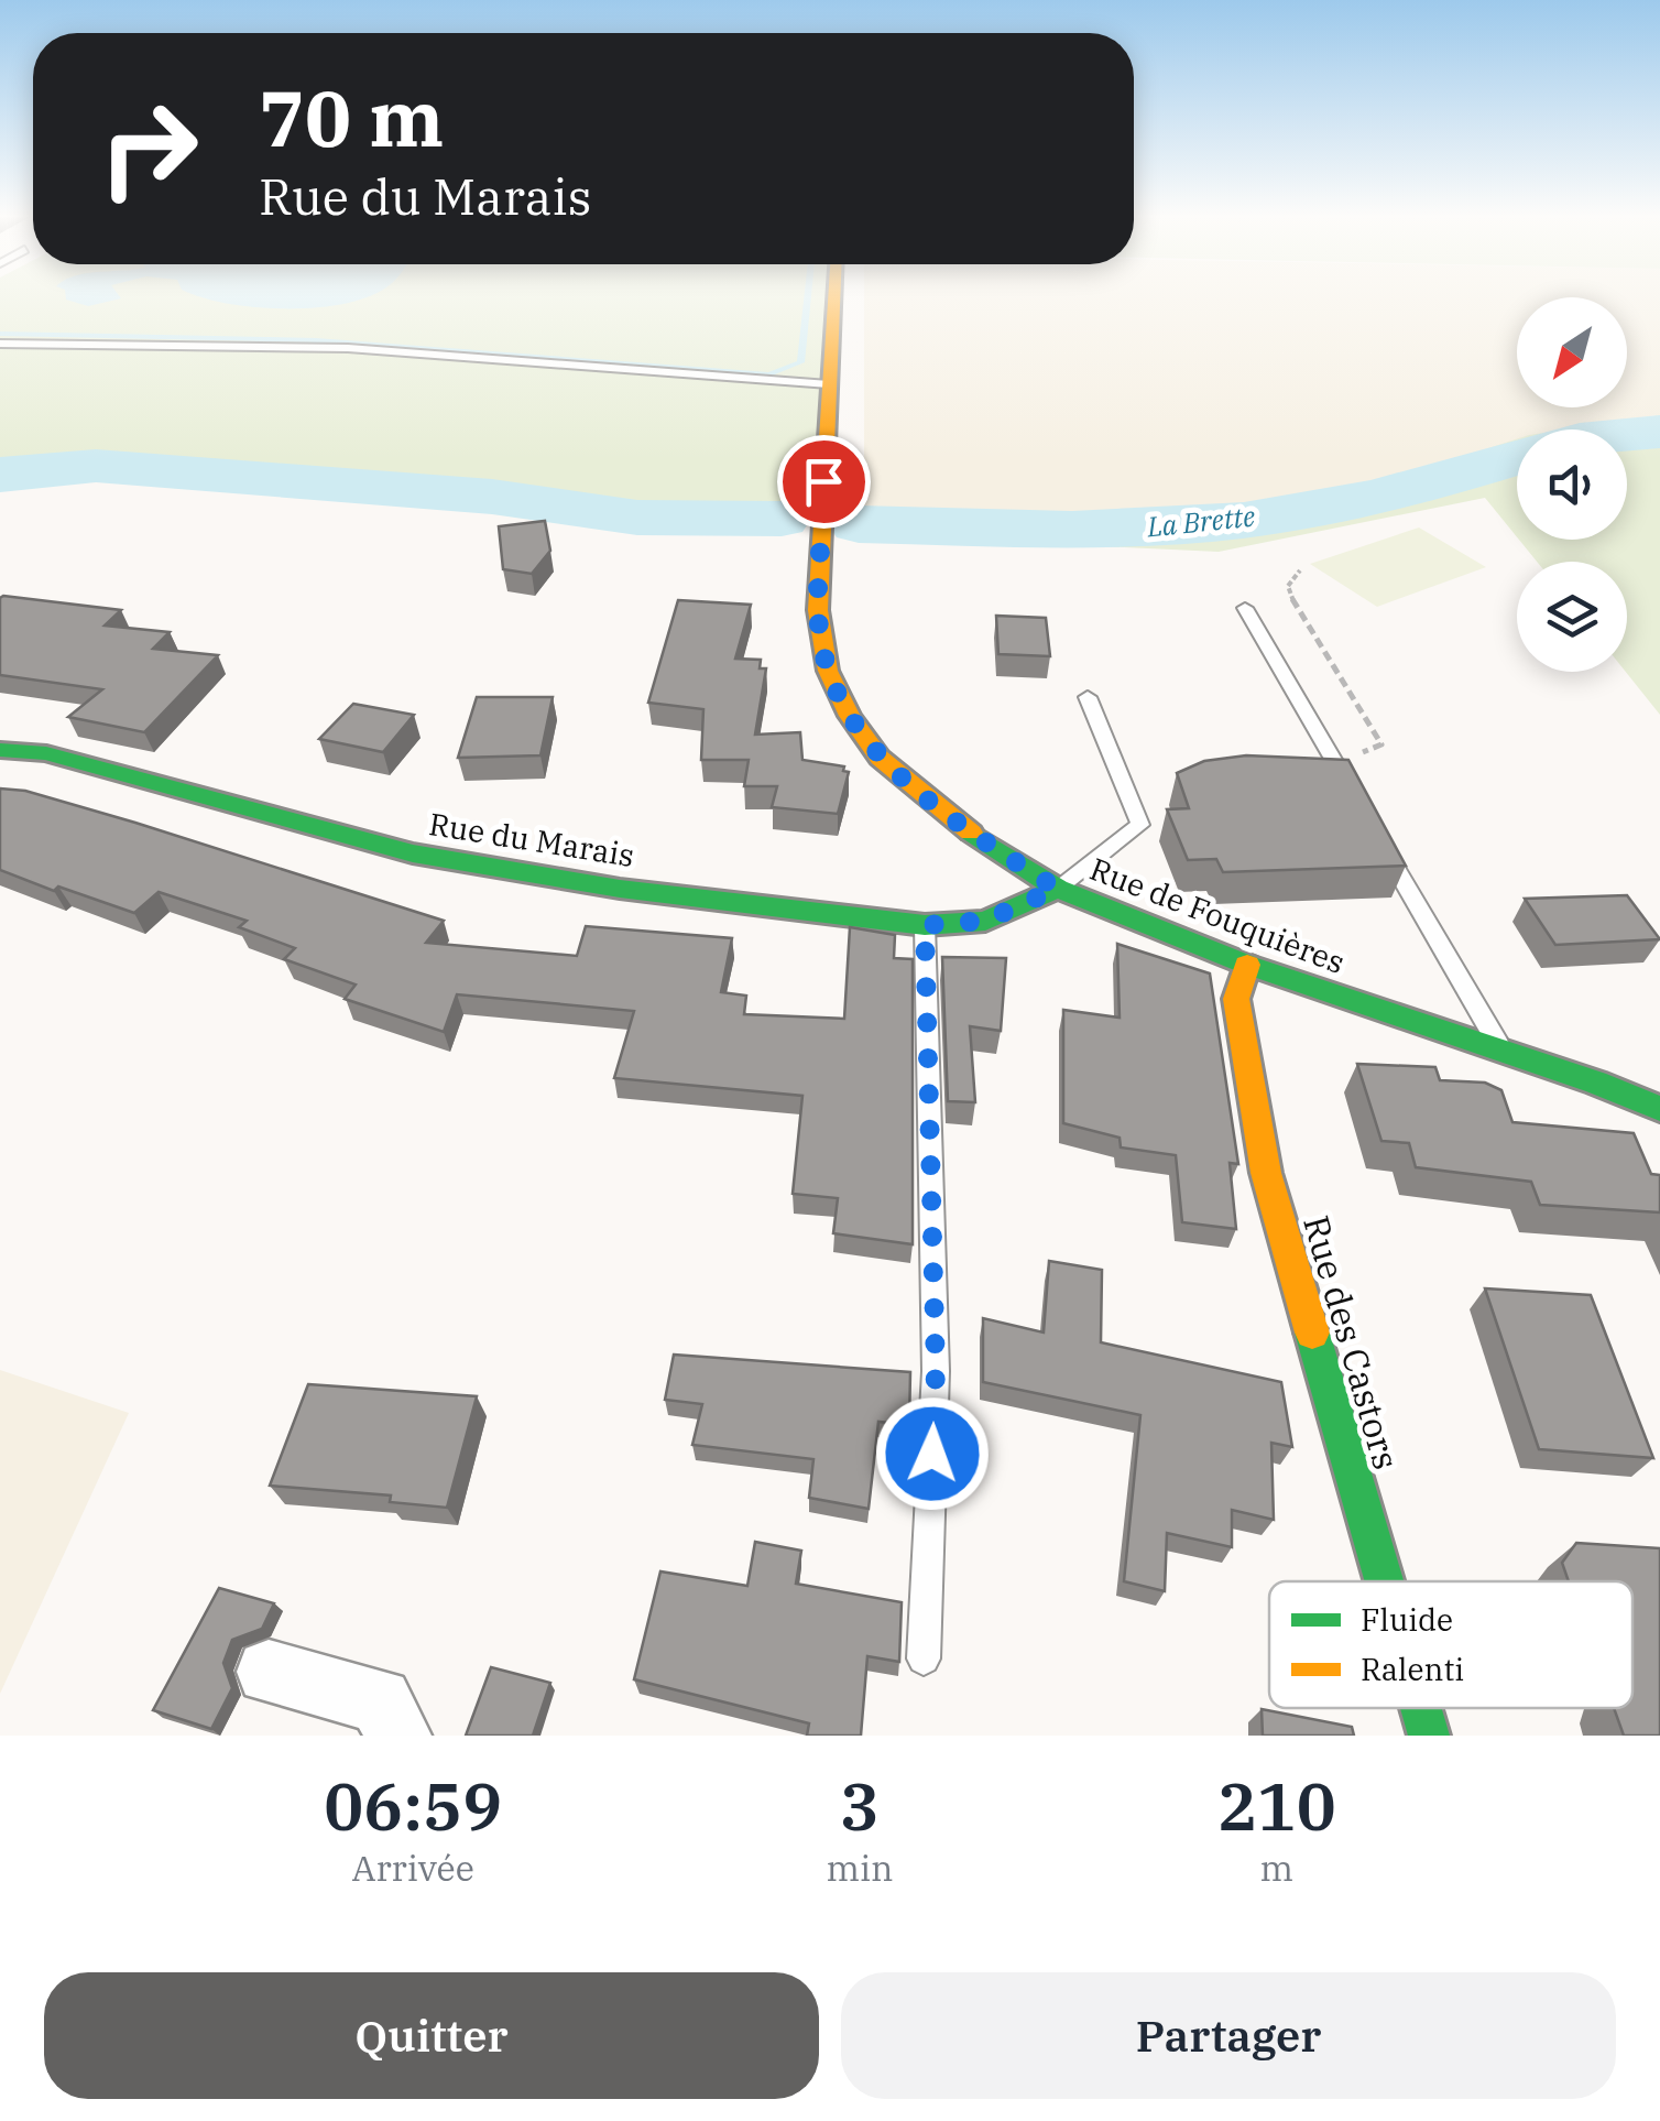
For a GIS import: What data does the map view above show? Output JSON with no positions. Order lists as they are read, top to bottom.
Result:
{
  "streets": {
    "street": ["Rue du Marais", "Rue de Fouquières", "Rue des Castors"]
  },
  "crossings": [
    ["Rue du Marais", "Rue de Fouquières"],
    ["Rue de Fouquières", "Rue des Castors"]
  ],
  "water": ["La Brette"],
  "legend": ["Fluide", "Ralenti"],
  "north": "bottom left",
  "page": {
    "turn": ["70 m", "Rue du Marais"],
    "eta": [
      "06:59",
      "Arrivée",
      "3",
      "min",
      "210",
      "m"
    ],
    "buttons": ["Quitter", "Partager"]
  }
}
